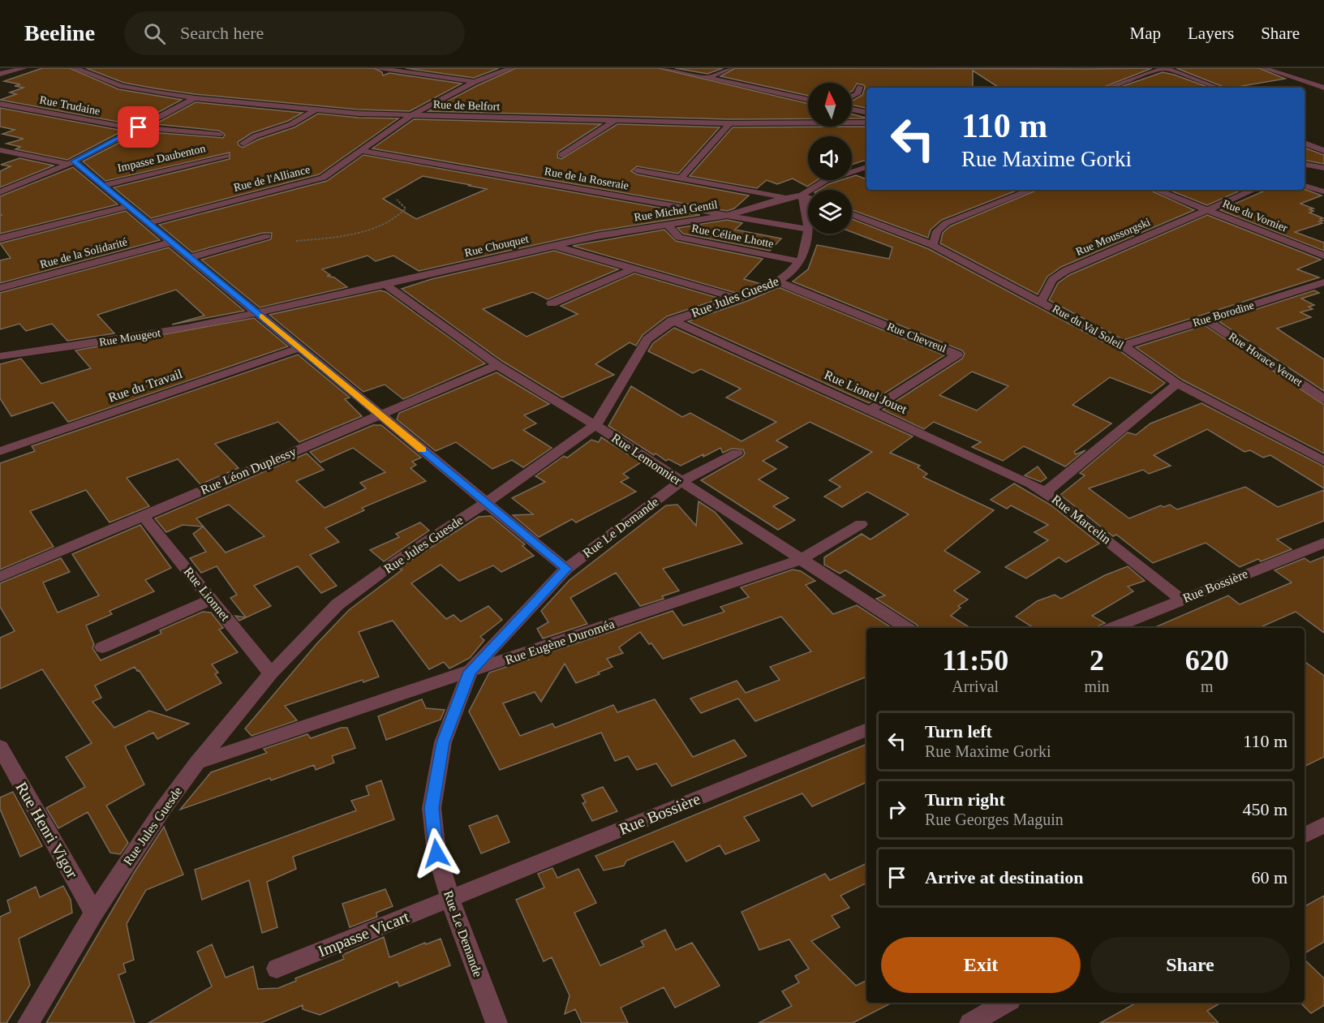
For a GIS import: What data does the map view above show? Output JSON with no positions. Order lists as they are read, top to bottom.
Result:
{
  "streets": {
    "street": [
      "Rue Trudaine",
      "Rue de Belfort",
      "Impasse Daubenton",
      "Rue de l'Alliance",
      "Rue de la Roseraie",
      "Rue Michel Gentil",
      "Rue du Vornier",
      "Rue Céline Lhotte",
      "Rue Moussorgski",
      "Rue Chouquet",
      "Rue de la Solidarité",
      "Rue Jules Guesde",
      "Rue Borodine",
      "Rue du Val Soleil",
      "Rue Mougeot",
      "Rue Chevreul",
      "Rue Horace Vernet",
      "Rue du Travail",
      "Rue Lionel Jouet",
      "Rue Lemonnier",
      "Rue Léon Duplessy",
      "Rue Marcelin",
      "Rue Le Demande",
      "Rue Bossière",
      "Rue Lionnet",
      "Rue Eugène Duroméa",
      "Rue Henri Vigor",
      "Impasse Vicart"
    ]
  },
  "crossings": [
    ["Rue de Belfort", "Rue de l'Alliance"],
    ["Rue de l'Alliance", "Rue de la Roseraie"],
    ["Rue de la Roseraie", "Rue Michel Gentil"],
    ["Rue de la Roseraie", "Rue Jules Guesde"],
    ["Rue Michel Gentil", "Rue Céline Lhotte"],
    ["Rue Michel Gentil", "Rue Chouquet"],
    ["Rue Michel Gentil", "Rue Jules Guesde"],
    ["Rue du Vornier", "Rue Moussorgski"],
    ["Rue Céline Lhotte", "Rue Jules Guesde"],
    ["Rue Moussorgski", "Rue du Val Soleil"],
    ["Rue Chouquet", "Rue Jules Guesde"],
    ["Rue Chouquet", "Rue Mougeot"],
    ["Rue Chouquet", "Rue Lemonnier"],
    ["Rue Jules Guesde", "Rue Chevreul"],
    ["Rue Jules Guesde", "Rue Lionel Jouet"],
    ["Rue Jules Guesde", "Rue Lemonnier"],
    ["Rue Jules Guesde", "Rue Lionnet"],
    ["Rue Jules Guesde", "Rue Eugène Duroméa"],
    ["Rue Jules Guesde", "Rue Henri Vigor"],
    ["Rue Borodine", "Rue du Val Soleil"],
    ["Rue Borodine", "Rue Horace Vernet"],
    ["Rue du Val Soleil", "Rue Marcelin"],
    ["Rue Chevreul", "Rue Lionel Jouet"],
    ["Rue Lionel Jouet", "Rue Marcelin"],
    ["Rue Lemonnier", "Rue Léon Duplessy"],
    ["Rue Lemonnier", "Rue Le Demande"],
    ["Rue Lemonnier", "Rue Eugène Duroméa"],
    ["Rue Léon Duplessy", "Rue Lionnet"],
    ["Rue Marcelin", "Rue Bossière"],
    ["Rue Le Demande", "Rue Bossière"],
    ["Rue Le Demande", "Rue Eugène Duroméa"],
    ["Rue Le Demande", "Impasse Vicart"],
    ["Rue Bossière", "Impasse Vicart"]
  ],
  "north": "top",
  "page": {
    "header": "Beeline",
    "search": "Search here",
    "nav": ["Map", "Layers", "Share"],
    "turn": ["110 m", "Rue Maxime Gorki"],
    "eta": [
      "11:50",
      "Arrival",
      "2",
      "min",
      "620",
      "m"
    ],
    "list": [
      {
        "name": "Turn left",
        "note": "Rue Maxime Gorki",
        "value": "110 m"
      },
      {
        "name": "Turn right",
        "note": "Rue Georges Maguin",
        "value": "450 m"
      },
      {
        "name": "Arrive at destination",
        "value": "60 m"
      }
    ],
    "buttons": ["Exit", "Share"]
  }
}
